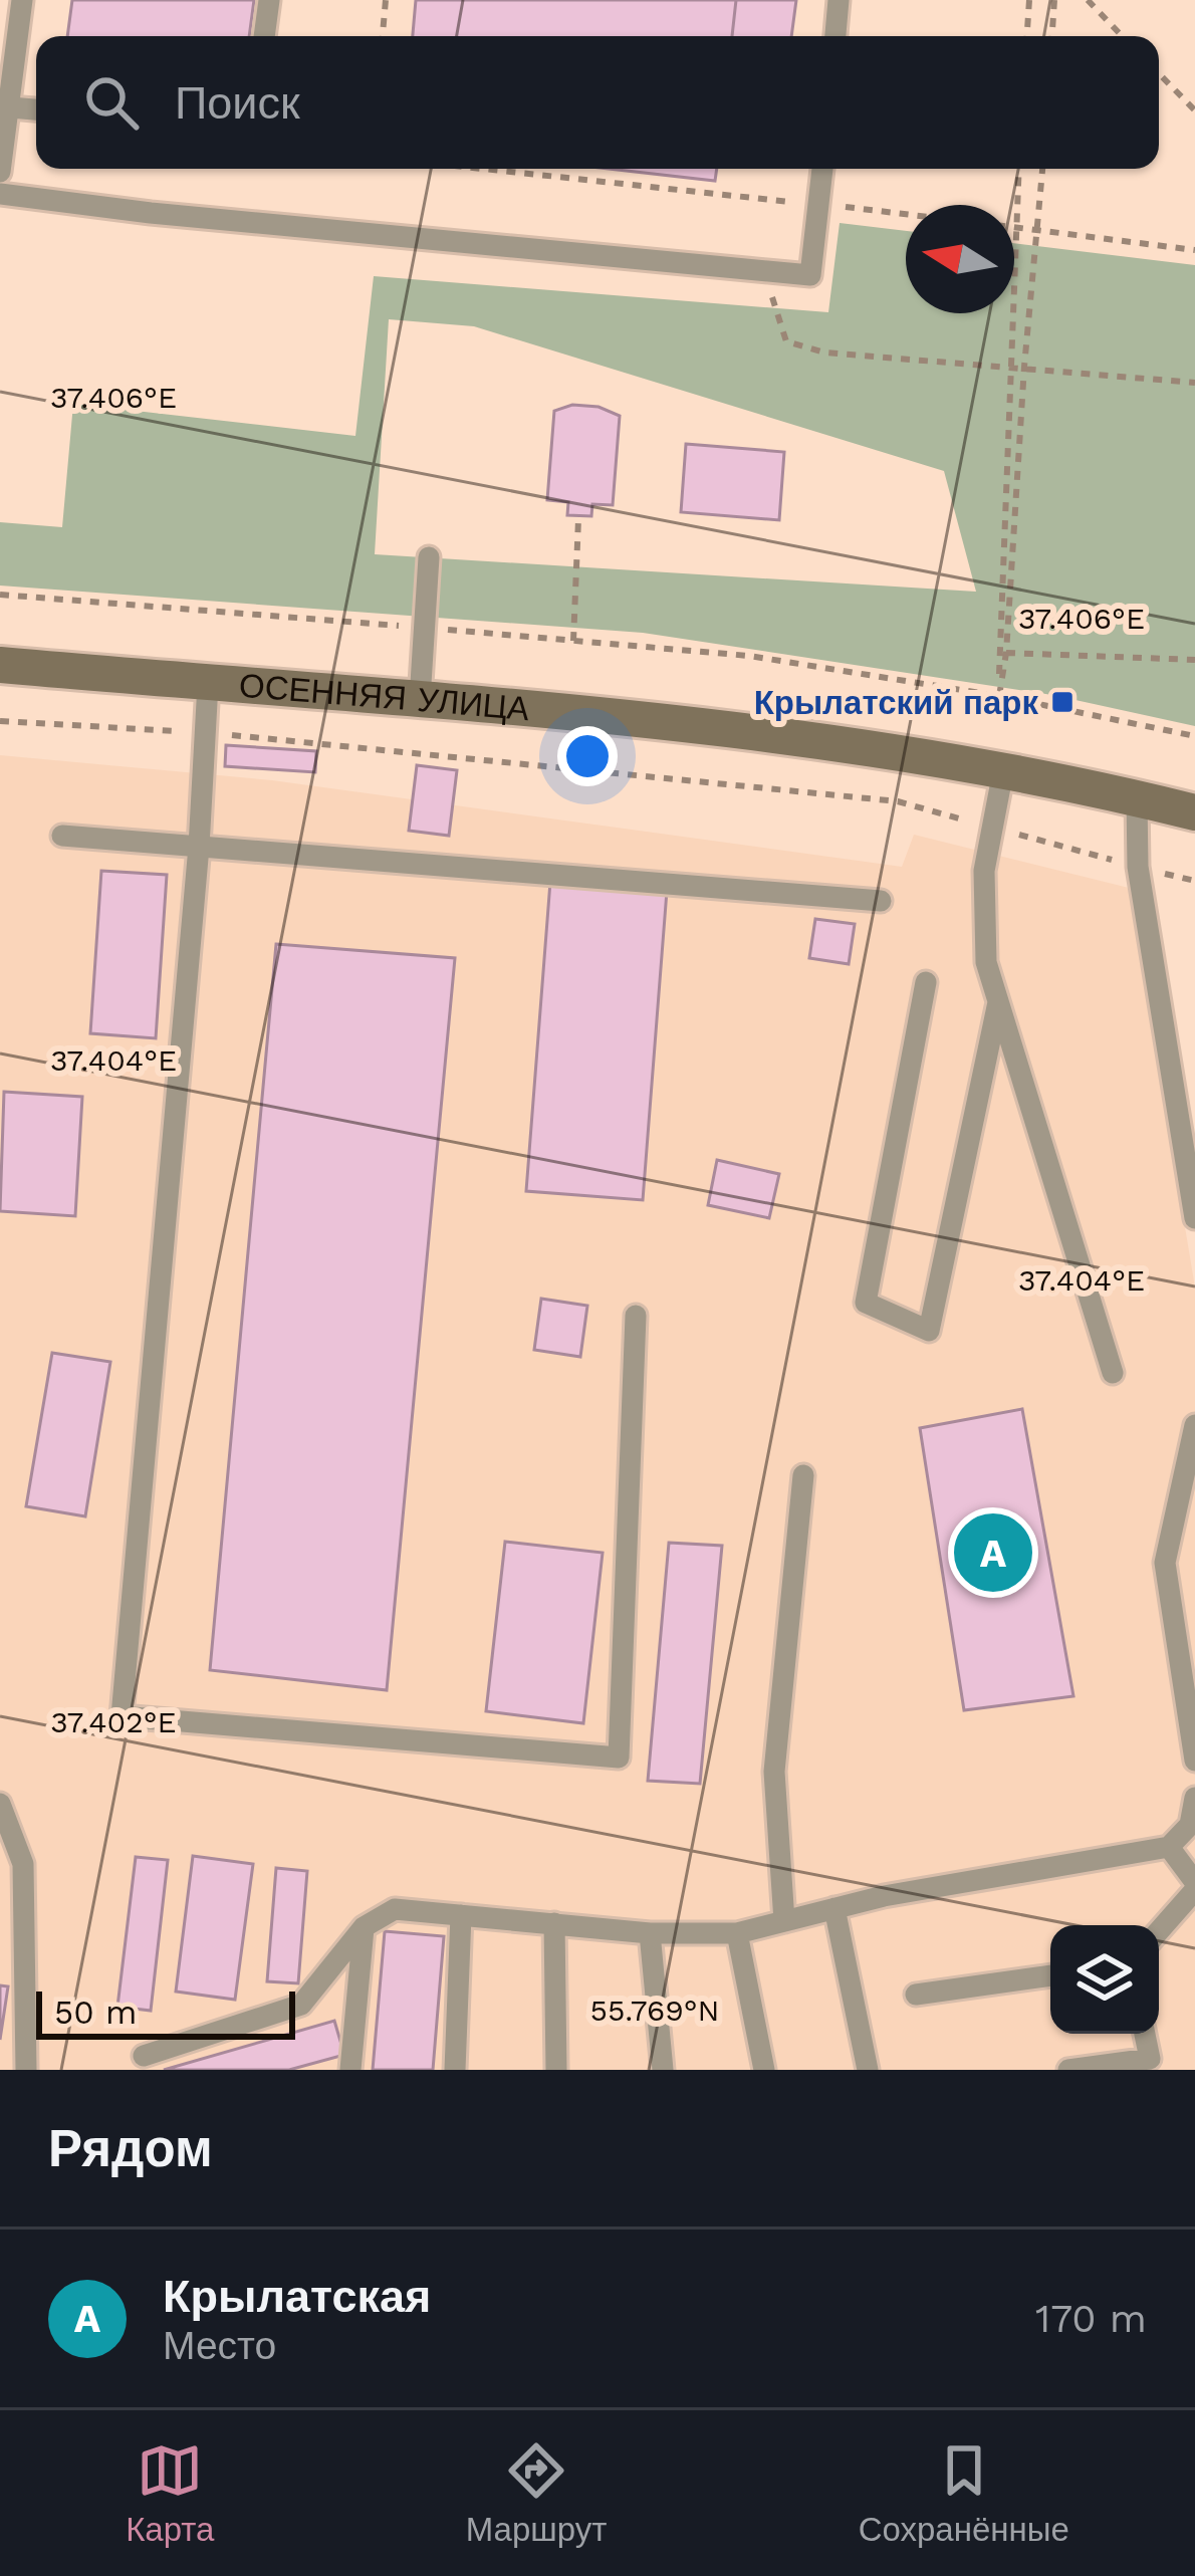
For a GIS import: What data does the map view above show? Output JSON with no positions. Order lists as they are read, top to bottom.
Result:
{
  "streets": {
    "main road": ["ОСЕННЯЯ УЛИЦА"]
  },
  "places": {
    "transit": ["Крылатский парк"]
  },
  "scale_bar": "50 m",
  "north": "left",
  "page": {
    "search": "Поиск",
    "pins": "A",
    "scale": "50 m",
    "heading": "Рядом",
    "list": [
      {
        "mark": "A",
        "name": "Крылатская",
        "note": "Место",
        "value": "170 m"
      }
    ],
    "nav": ["Карта", "Маршрут", "Сохранённые"]
  },
  "coordinates": [
    "37.406°E",
    "37.404°E",
    "37.402°E",
    "55.769°N"
  ]
}
